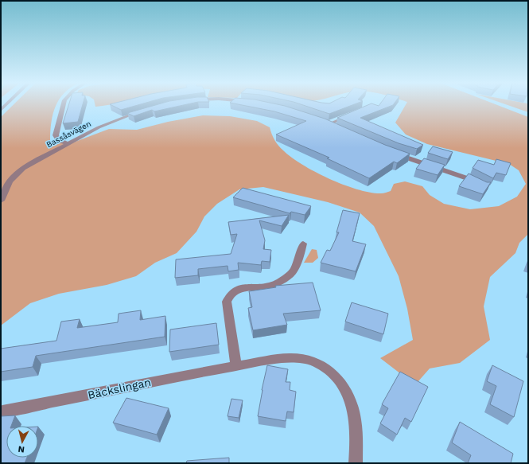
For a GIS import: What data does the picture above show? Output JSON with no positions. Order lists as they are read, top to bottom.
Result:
{
  "streets": {
    "street": ["Bassåsvägen", "Bäckslingan"]
  },
  "north": "bottom"
}
